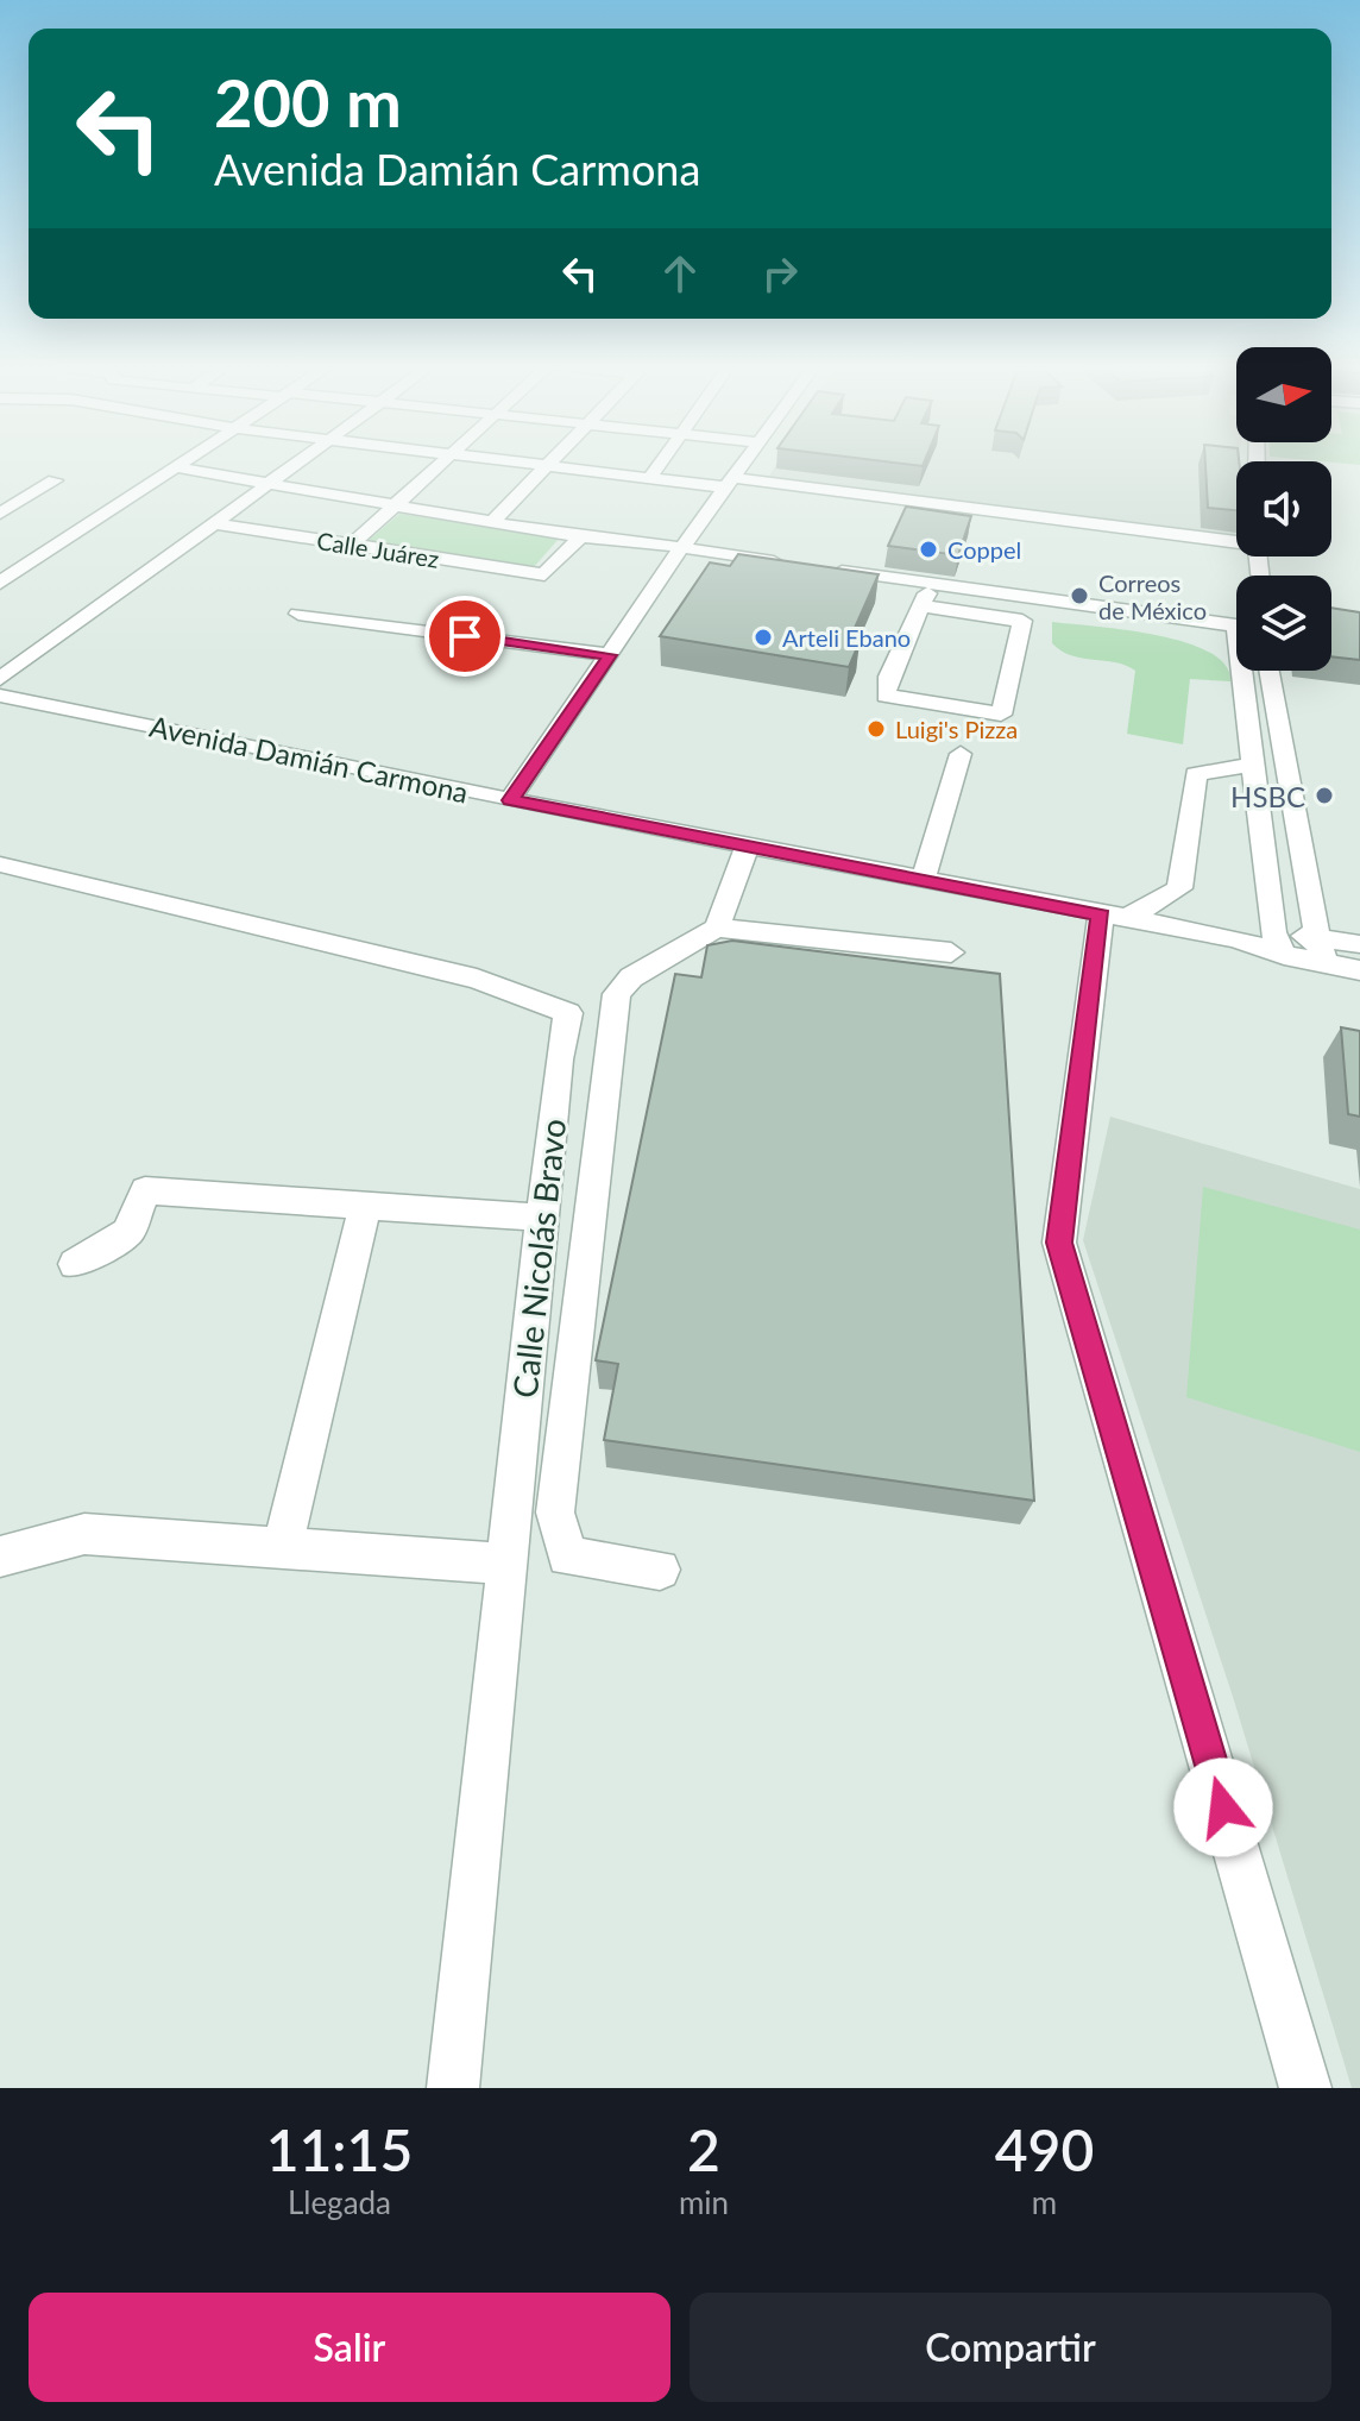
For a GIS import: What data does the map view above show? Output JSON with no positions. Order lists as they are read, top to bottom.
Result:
{
  "streets": {
    "street": ["Calle Juárez", "Avenida Damián Carmona", "Calle Nicolás Bravo"]
  },
  "places": [
    "Coppel",
    "Correos de México",
    "Arteli Ebano",
    "Luigi's Pizza",
    "HSBC"
  ],
  "north": "right",
  "page": {
    "turn": ["200 m", "Avenida Damián Carmona"],
    "eta": [
      "11:15",
      "Llegada",
      "2",
      "min",
      "490",
      "m"
    ],
    "buttons": ["Salir", "Compartir"]
  }
}
